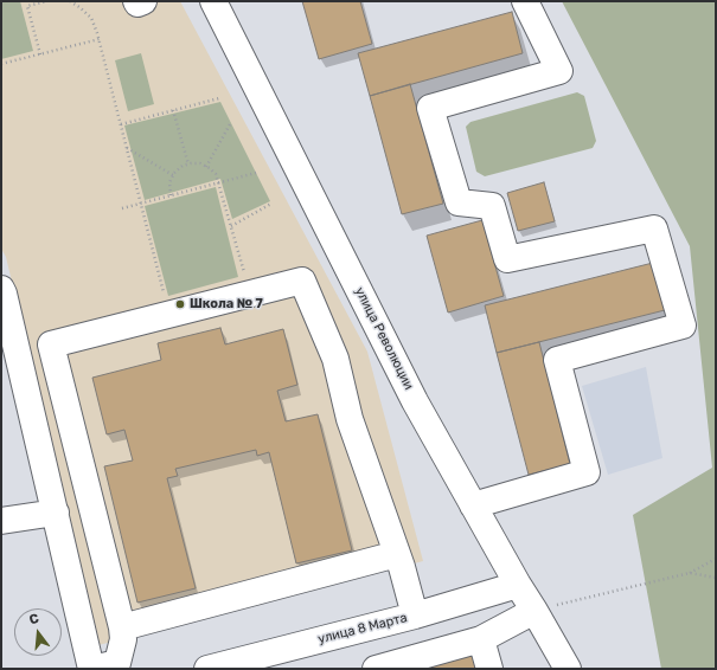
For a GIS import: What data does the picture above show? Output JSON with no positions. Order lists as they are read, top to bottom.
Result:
{
  "streets": {
    "street": ["улица Революции", "улица 8 Марта"]
  },
  "crossings": [
    ["улица Революции", "улица 8 Марта"]
  ],
  "places": ["Школа № 7"],
  "north": "top"
}
